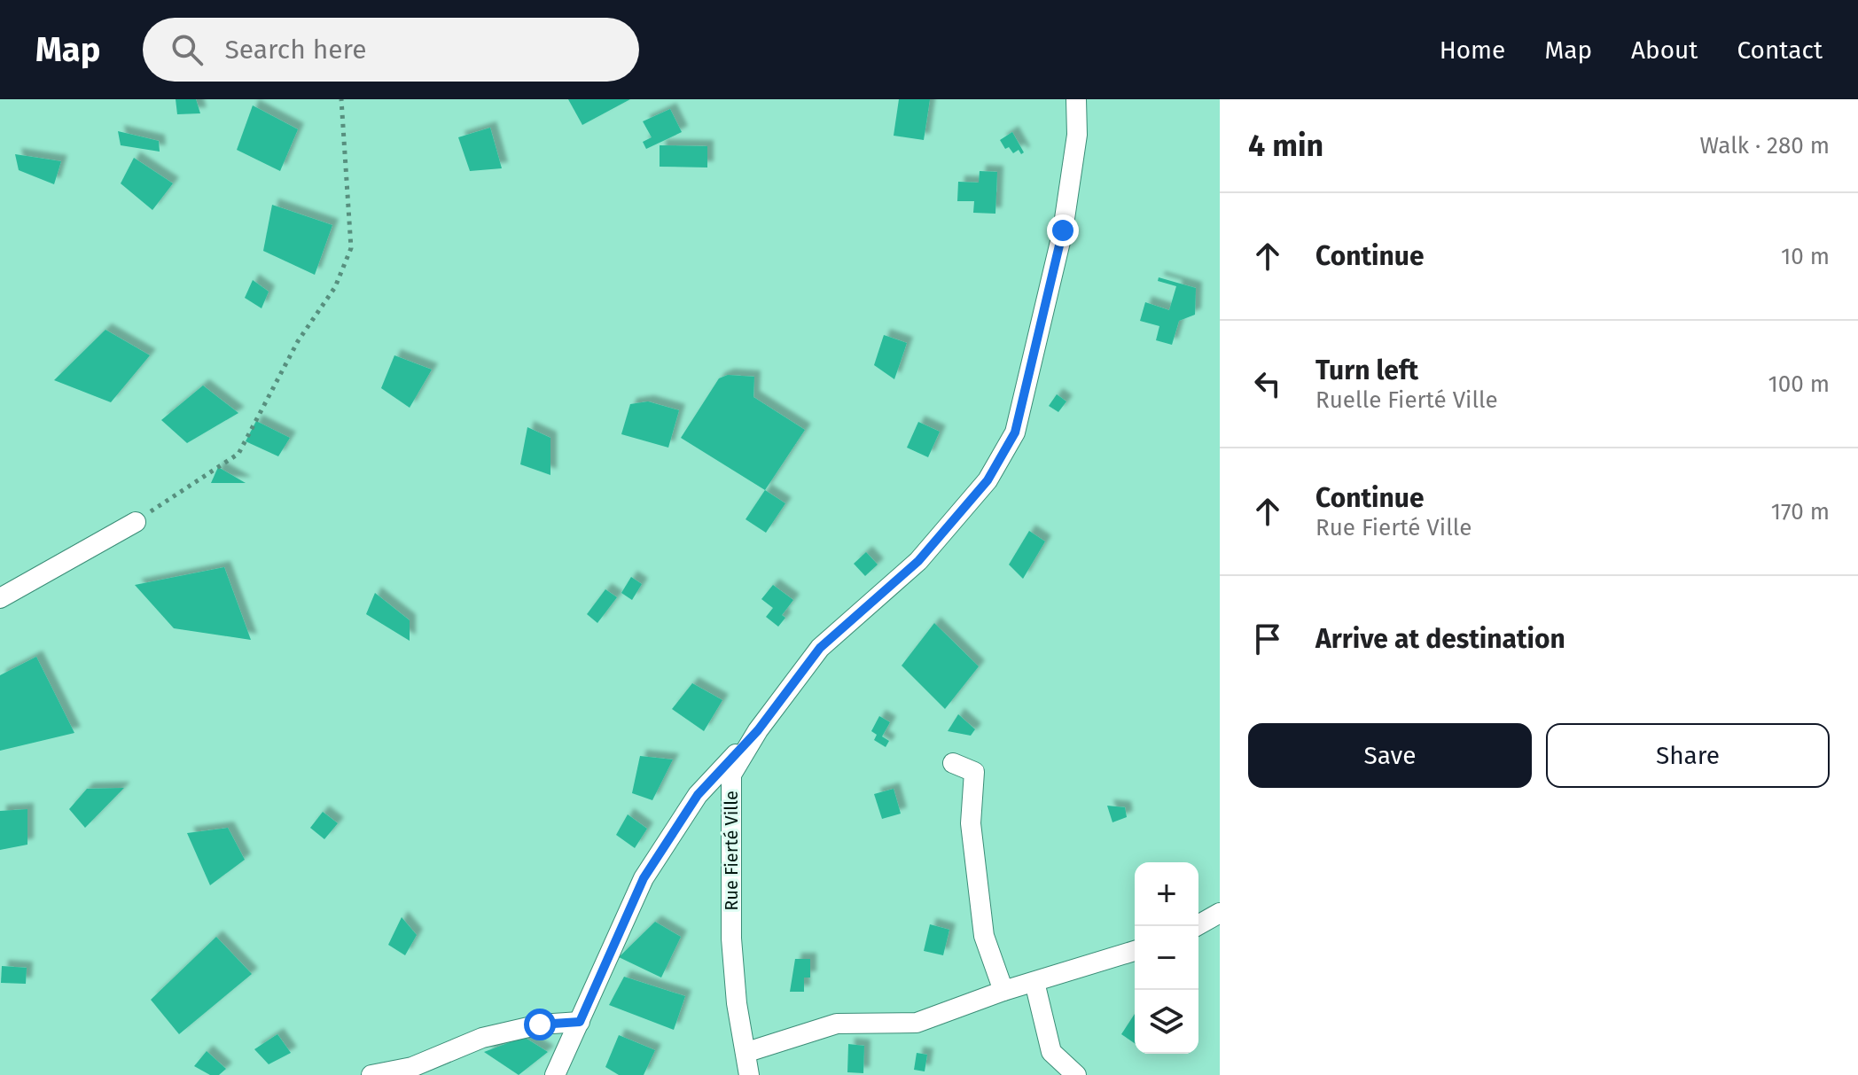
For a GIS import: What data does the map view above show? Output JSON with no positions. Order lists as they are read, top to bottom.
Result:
{
  "streets": {
    "street": ["Rue Fierté Ville"]
  },
  "page": {
    "header": "Map",
    "search": "Search here",
    "nav": [
      "Home",
      "Map",
      "About",
      "Contact"
    ],
    "heading": ["4 min", "Walk · 280 m"],
    "list": [
      ["Continue", "10 m"],
      ["Turn left", "Ruelle Fierté Ville", "100 m"],
      ["Continue", "Rue Fierté Ville", "170 m"],
      "Arrive at destination"
    ],
    "buttons": ["Save", "Share"],
    "map_buttons": ["+", "−"]
  }
}
